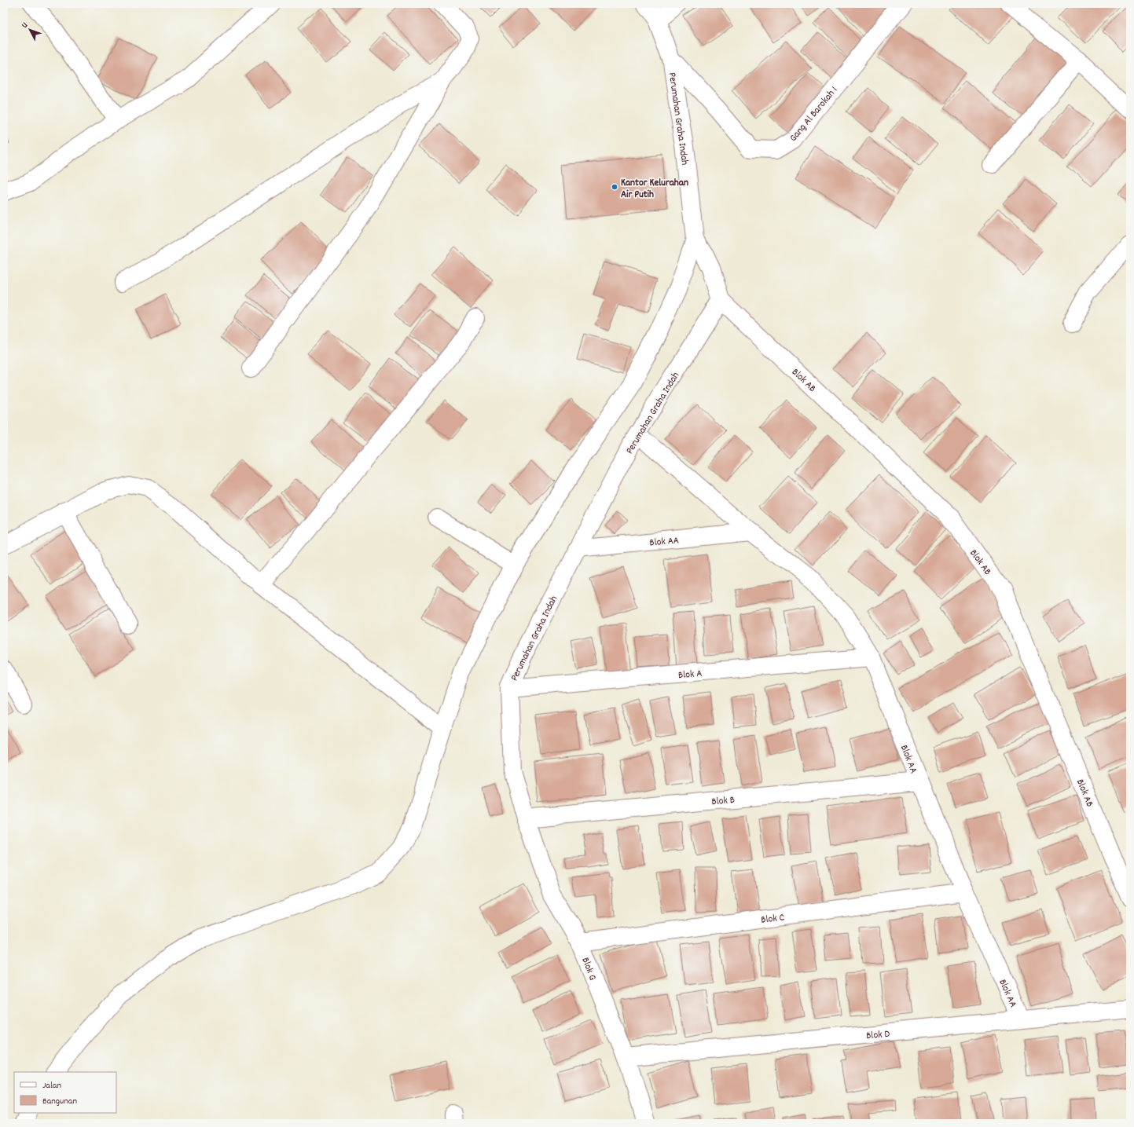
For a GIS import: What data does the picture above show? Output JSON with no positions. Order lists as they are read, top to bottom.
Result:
{
  "streets": {
    "street": [
      "Gang Al Barokah 1",
      "Perumahan Graha Indah",
      "Blok AB",
      "Blok AA",
      "Blok A",
      "Blok B",
      "Blok C",
      "Blok G",
      "Blok D"
    ]
  },
  "crossings": [
    ["Gang Al Barokah 1", "Perumahan Graha Indah"],
    ["Perumahan Graha Indah", "Blok AB"],
    ["Perumahan Graha Indah", "Blok AA"],
    ["Perumahan Graha Indah", "Blok A"],
    ["Perumahan Graha Indah", "Blok B"],
    ["Perumahan Graha Indah", "Blok G"],
    ["Blok AA", "Blok A"],
    ["Blok AA", "Blok B"],
    ["Blok AA", "Blok C"],
    ["Blok AA", "Blok D"],
    ["Blok B", "Blok G"],
    ["Blok C", "Blok G"],
    ["Blok G", "Blok D"]
  ],
  "places": ["Kantor Kelurahan Air Putih"],
  "legend": ["Jalan", "Bangunan"],
  "north": "top left"
}
